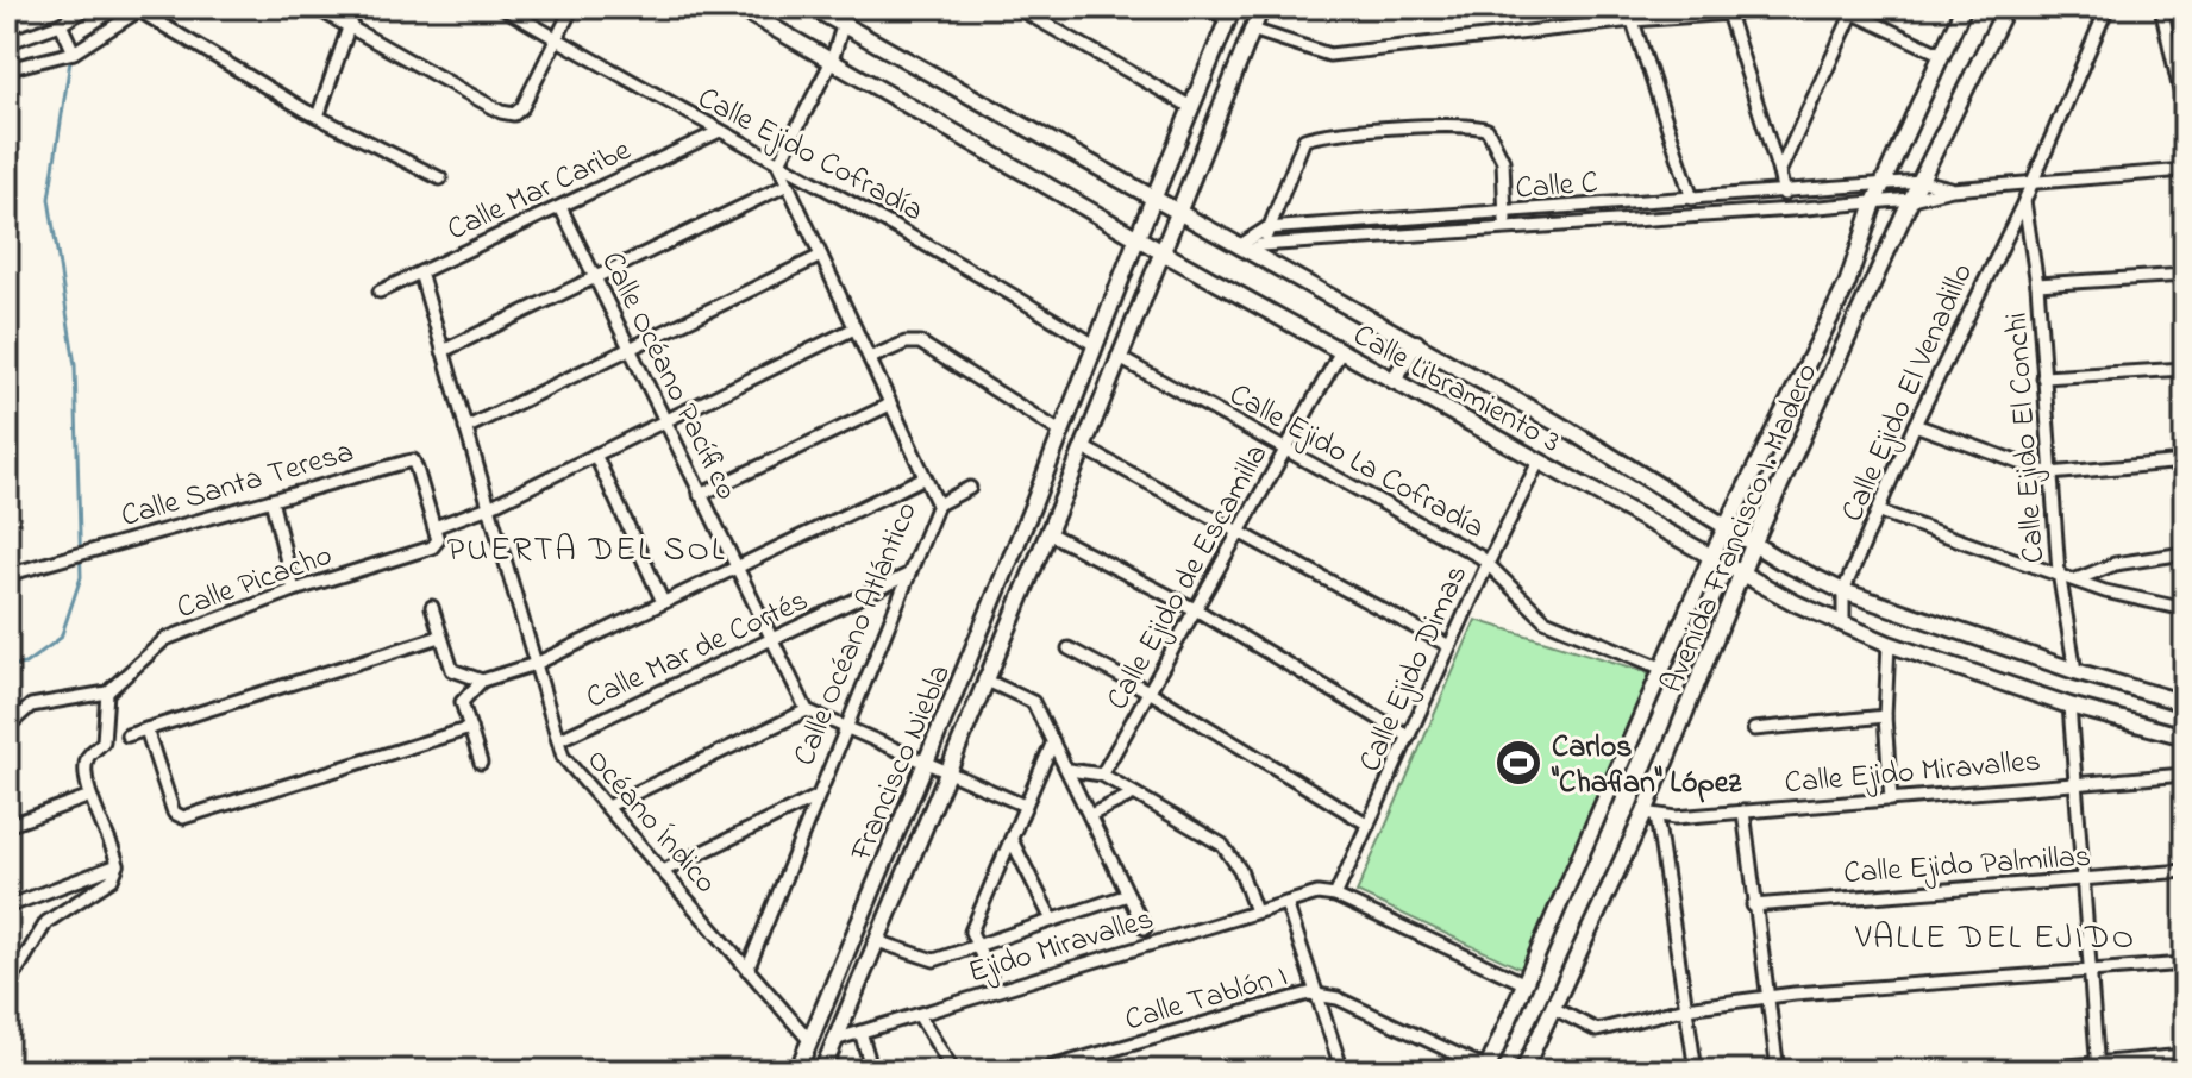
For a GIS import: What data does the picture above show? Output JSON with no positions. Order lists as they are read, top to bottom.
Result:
{
  "streets": {
    "street": [
      "Calle Ejido Cofradía",
      "Calle C",
      "Calle Mar Caribe",
      "Calle Océano Pacífico",
      "Calle Libramiento 3",
      "Calle Ejido El Venadillo",
      "Calle Ejido El Conchi",
      "Calle Ejido La Cofradía",
      "Calle Santa Teresa",
      "Avenida Francisco I. Madero",
      "Calle Ejido de Escamilla",
      "Calle Picacho",
      "Calle Océano Atlántico",
      "Calle Mar de Cortés",
      "Calle Ejido Dimas",
      "Francisco Niebla",
      "Calle Ejido Miravalles",
      "Océano Índico",
      "Calle Ejido Palmillas",
      "Ejido Miravalles",
      "Calle Tablón I"
    ]
  },
  "crossings": [
    ["Calle Ejido Cofradía", "Calle Mar Caribe"],
    ["Calle Ejido Cofradía", "Calle Océano Atlántico"],
    ["Calle Ejido Cofradía", "Francisco Niebla"],
    ["Calle C", "Calle Libramiento 3"],
    ["Calle C", "Avenida Francisco I. Madero"],
    ["Calle Mar Caribe", "Calle Océano Pacífico"],
    ["Calle Mar Caribe", "Océano Índico"],
    ["Calle Océano Pacífico", "Calle Mar de Cortés"],
    ["Calle Libramiento 3", "Calle Ejido El Venadillo"],
    ["Calle Libramiento 3", "Calle Ejido El Conchi"],
    ["Calle Libramiento 3", "Avenida Francisco I. Madero"],
    ["Calle Libramiento 3", "Calle Ejido de Escamilla"],
    ["Calle Libramiento 3", "Calle Ejido Dimas"],
    ["Calle Libramiento 3", "Francisco Niebla"],
    ["Calle Ejido El Venadillo", "Calle Ejido El Conchi"],
    ["Calle Ejido La Cofradía", "Avenida Francisco I. Madero"],
    ["Calle Ejido La Cofradía", "Calle Ejido de Escamilla"],
    ["Calle Ejido La Cofradía", "Calle Ejido Dimas"],
    ["Calle Ejido La Cofradía", "Francisco Niebla"],
    ["Calle Santa Teresa", "Calle Picacho"],
    ["Avenida Francisco I. Madero", "Calle Ejido Miravalles"],
    ["Avenida Francisco I. Madero", "Calle Tablón I"],
    ["Calle Océano Atlántico", "Calle Mar de Cortés"],
    ["Calle Océano Atlántico", "Océano Índico"],
    ["Calle Mar de Cortés", "Océano Índico"],
    ["Calle Ejido Dimas", "Ejido Miravalles"],
    ["Francisco Niebla", "Océano Índico"],
    ["Francisco Niebla", "Ejido Miravalles"]
  ],
  "districts": ["PUERTA DEL SOL", "VALLE DEL EJIDO"],
  "places": {
    "sports": ["Carlos \"Chaflan\" López"]
  }
}
